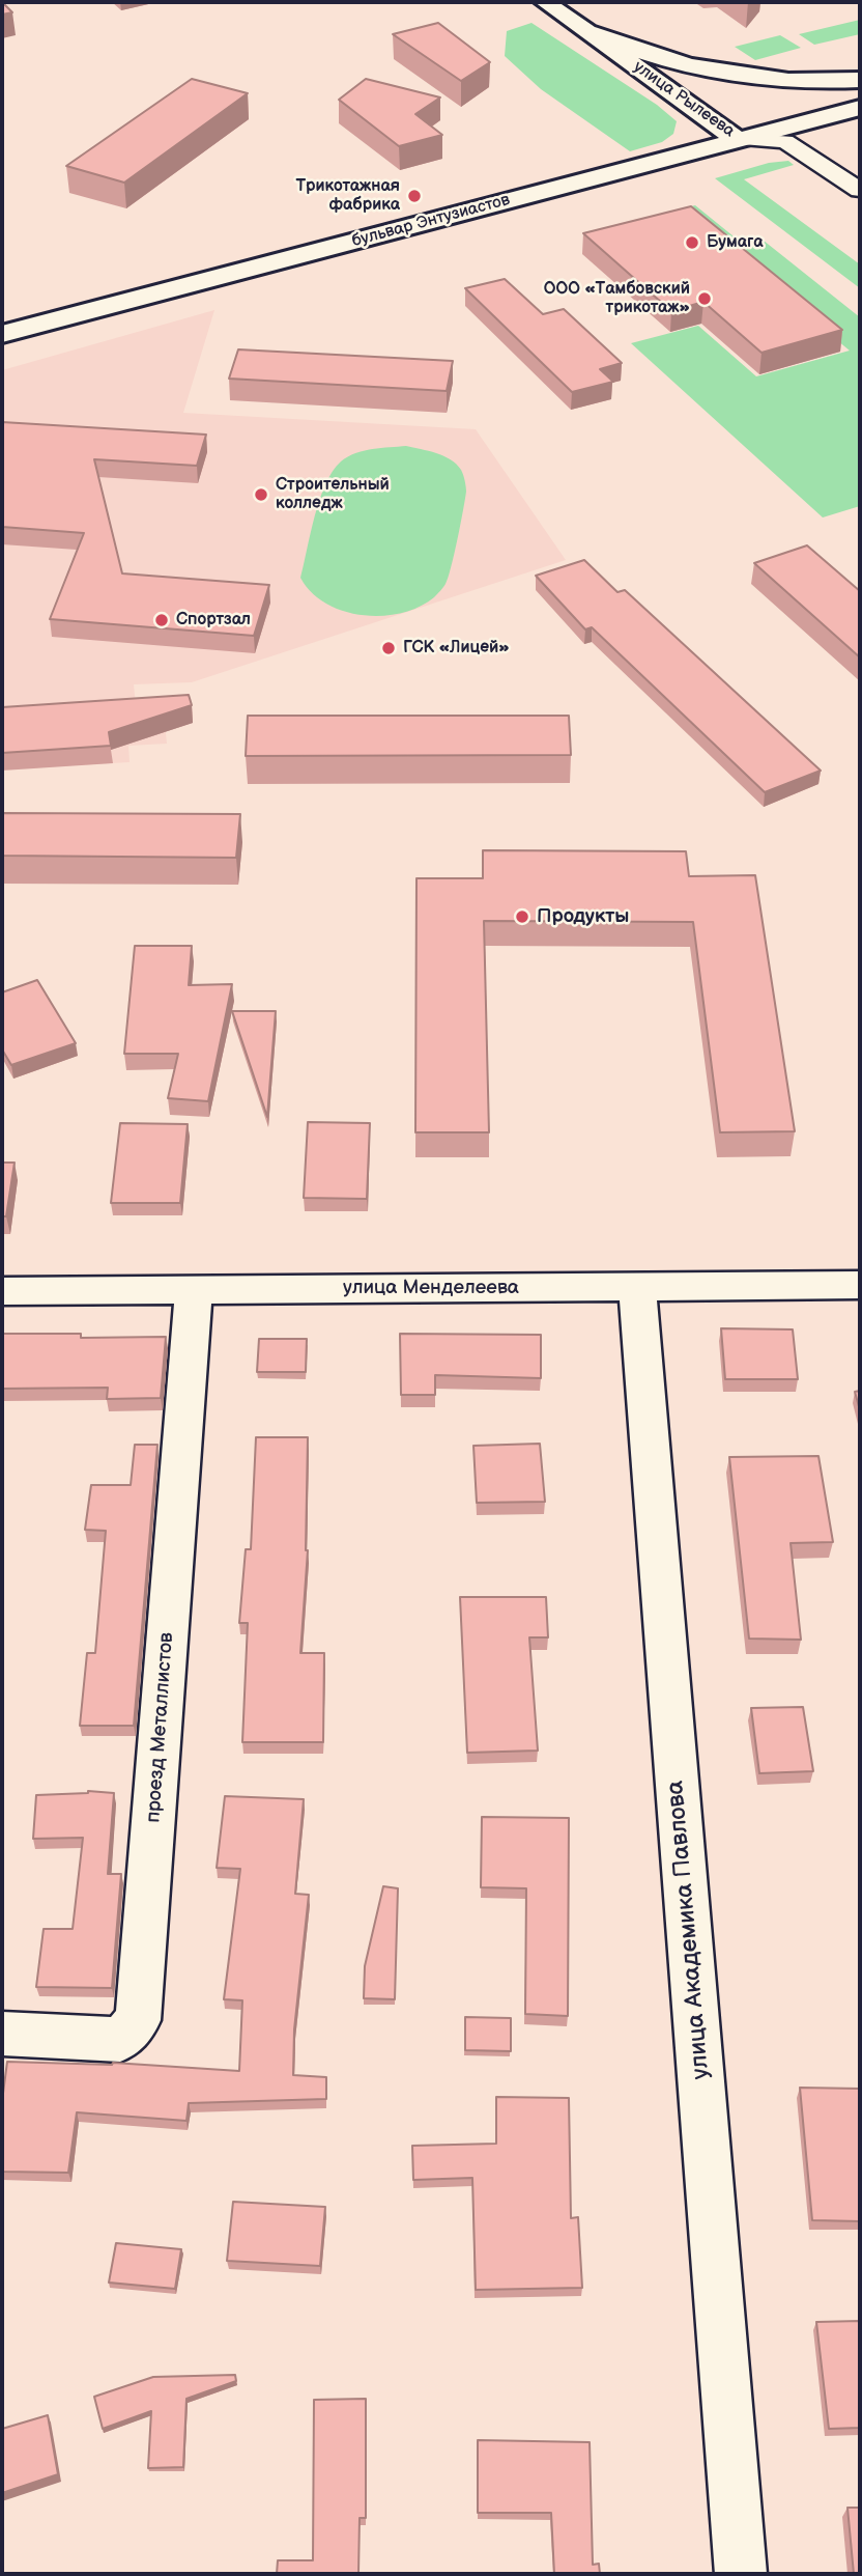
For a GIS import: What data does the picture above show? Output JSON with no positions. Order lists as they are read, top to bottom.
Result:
{
  "streets": {
    "main road": ["улица Рылеева", "бульвар Энтузиастов"],
    "street": ["улица Менделеева", "проезд Металлистов", "улица Академика Павлова"]
  },
  "crossings": [
    ["улица Рылеева", "бульвар Энтузиастов"],
    ["улица Менделеева", "проезд Металлистов"],
    ["улица Менделеева", "улица Академика Павлова"]
  ],
  "places": [
    "Трикотажная фабрика",
    "Бумага",
    "ООО «Тамбовский трикотаж»",
    "Строительный колледж",
    "Спортзал",
    "ГСК «Лицей»",
    "Продукты"
  ]
}
